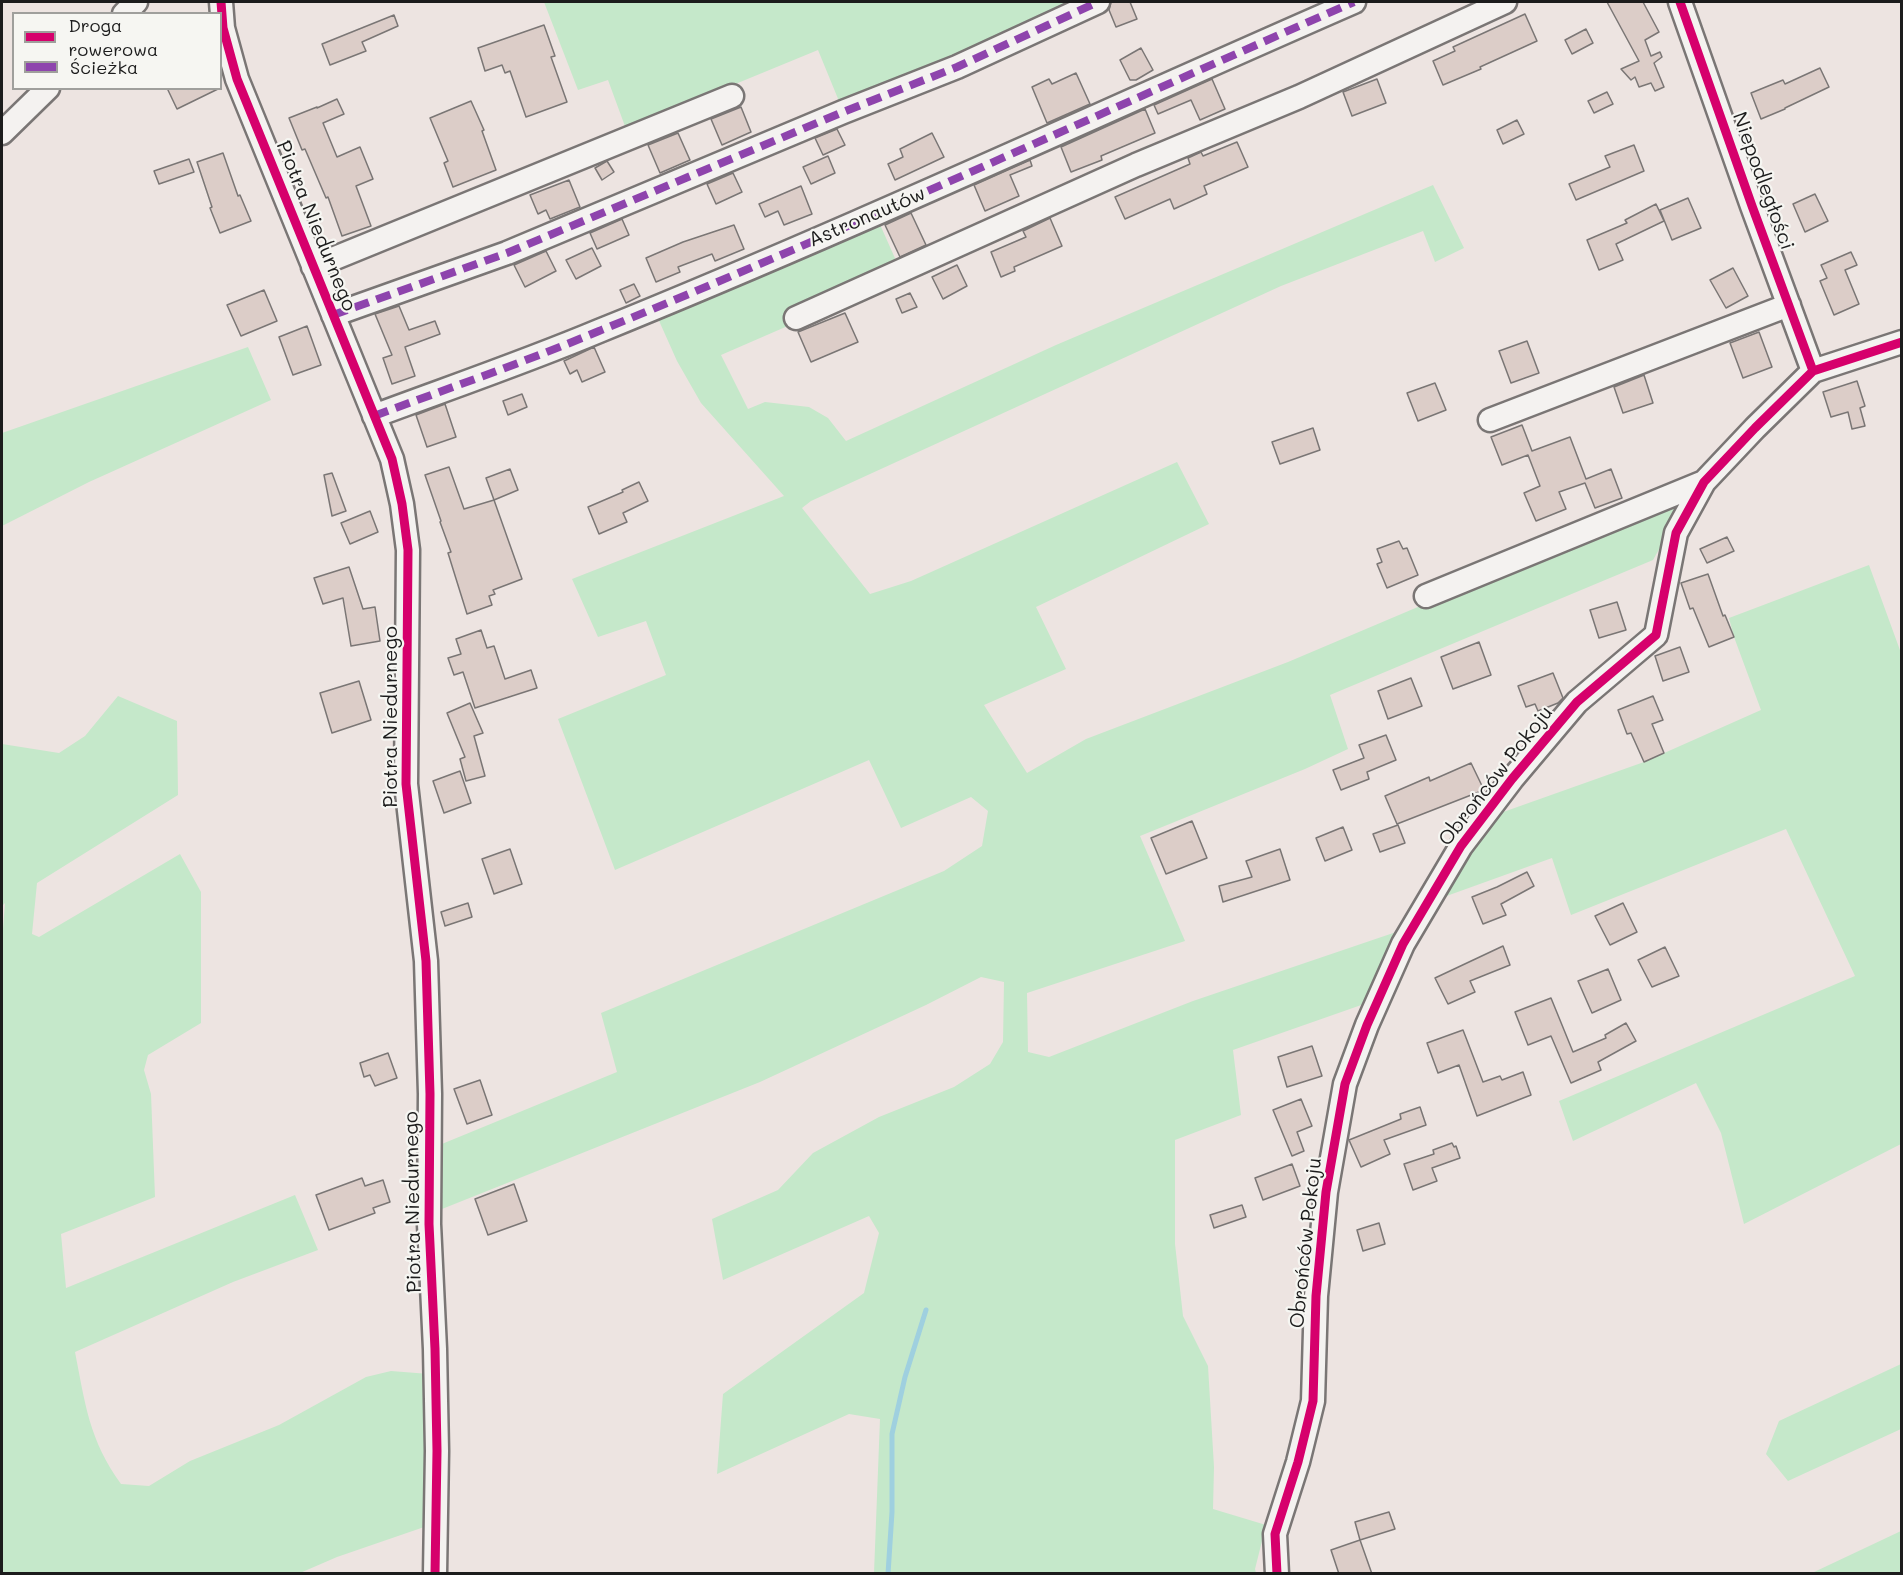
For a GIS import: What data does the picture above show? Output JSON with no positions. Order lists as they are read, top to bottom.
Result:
{
  "streets": {
    "street": [
      "Niepodległości",
      "Astronautów",
      "Piotra Niedurnego",
      "Obrońców Pokoju"
    ]
  },
  "crossings": [
    ["Niepodległości", "Obrońców Pokoju"],
    ["Astronautów", "Piotra Niedurnego"]
  ],
  "legend": ["Droga rowerowa", "Ścieżka"]
}
